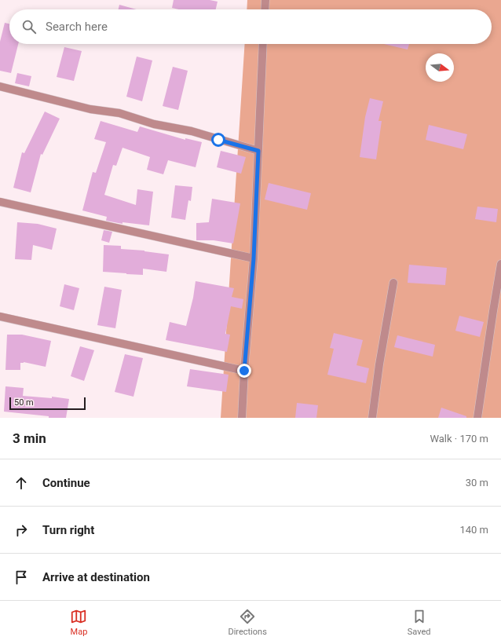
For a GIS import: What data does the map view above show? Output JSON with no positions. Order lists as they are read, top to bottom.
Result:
{
  "scale_bar": "50 m",
  "north": "right",
  "page": {
    "search": "Search here",
    "scale": "50 m",
    "heading": ["3 min", "Walk · 170 m"],
    "list": [
      ["Continue", "30 m"],
      ["Turn right", "140 m"],
      "Arrive at destination"
    ],
    "nav": ["Map", "Directions", "Saved"]
  }
}
